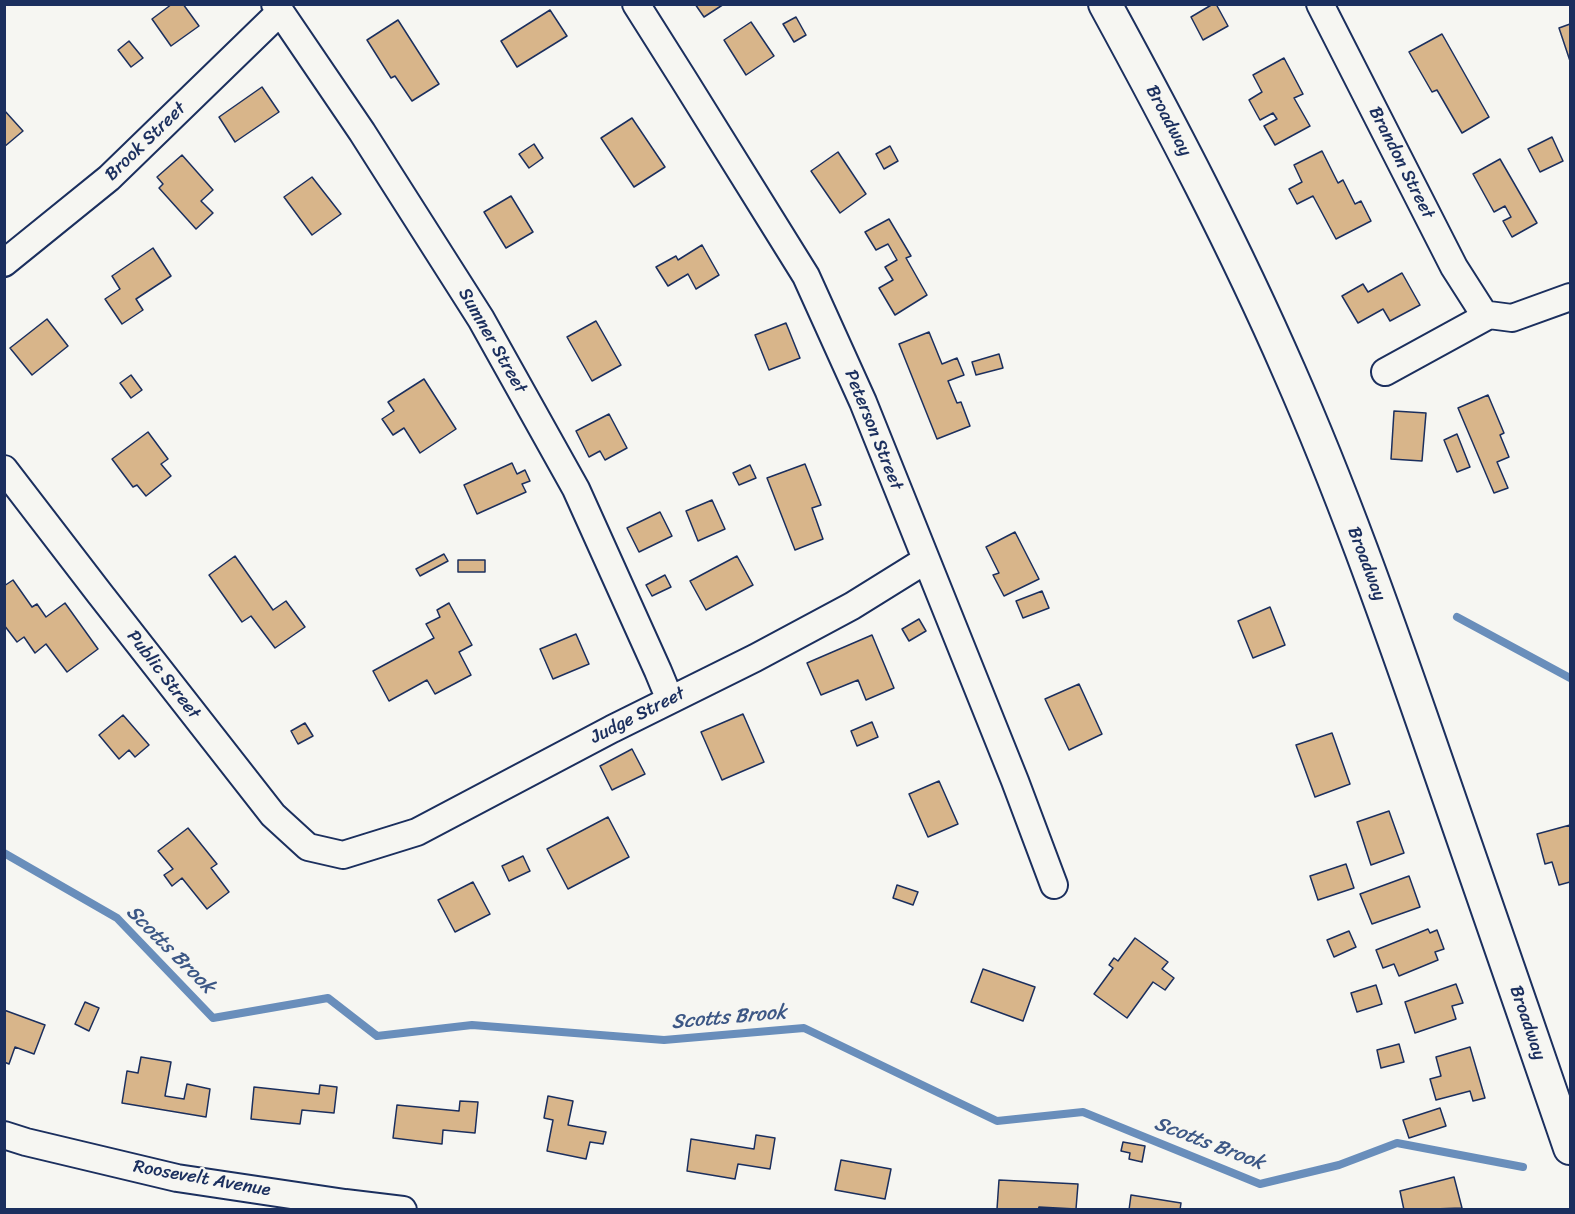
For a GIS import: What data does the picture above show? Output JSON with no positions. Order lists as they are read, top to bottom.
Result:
{
  "streets": {
    "street": [
      "Broadway",
      "Brook Street",
      "Brandon Street",
      "Sumner Street",
      "Peterson Street",
      "Public Street",
      "Judge Street",
      "Roosevelt Avenue"
    ]
  },
  "crossings": [
    ["Brook Street", "Sumner Street"],
    ["Sumner Street", "Judge Street"],
    ["Peterson Street", "Judge Street"],
    ["Public Street", "Judge Street"]
  ],
  "water": ["Scotts Brook"]
}
